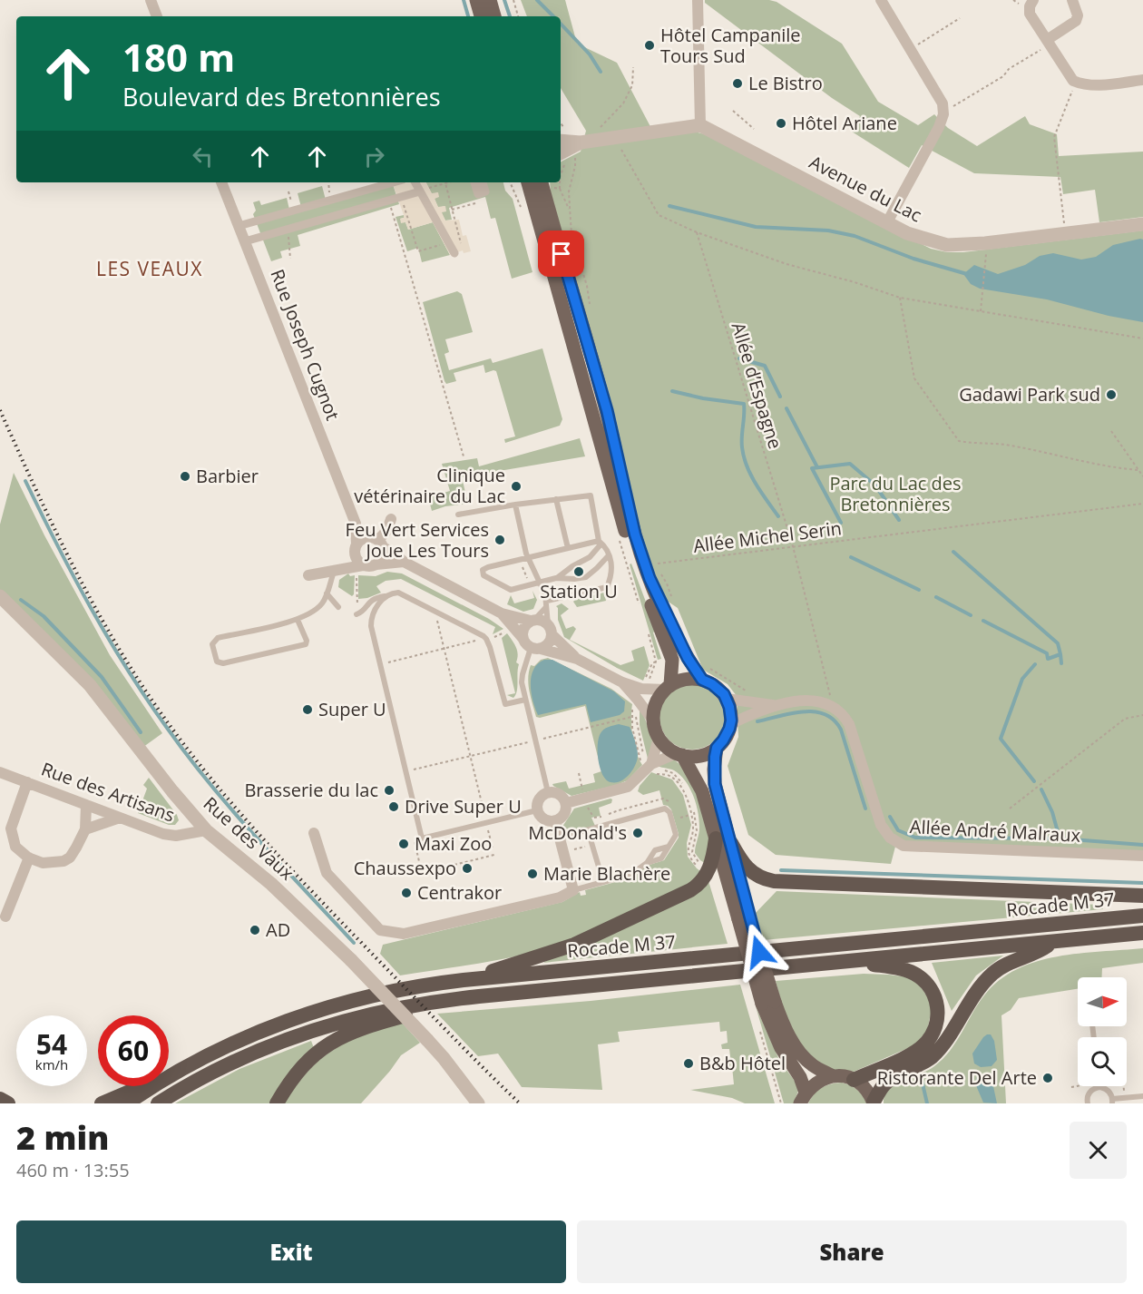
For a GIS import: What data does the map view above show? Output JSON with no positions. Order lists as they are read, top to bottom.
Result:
{
  "streets": {
    "highway": ["Rocade M 37"],
    "street": [
      "Avenue du Lac",
      "Rue Joseph Cugnot",
      "Rue des Artisans",
      "Allée André Malraux",
      "Rue des Vaux"
    ],
    "path": ["Allée d’Espagne", "Allée Michel Serin"]
  },
  "crossings": [
    ["Allée d’Espagne", "Allée Michel Serin"],
    ["Allée d’Espagne", "Allée André Malraux"],
    ["Rue des Artisans", "Rue des Vaux"]
  ],
  "districts": ["LES VEAUX"],
  "parks": ["Parc du Lac des Bretonnières"],
  "places": [
    "Hôtel Campanile Tours Sud",
    "Le Bistro",
    "Hôtel Ariane",
    "Gadawi Park sud",
    "Barbier",
    "Clinique vétérinaire du Lac",
    "Feu Vert Services Joue Les Tours",
    "Station U",
    "Super U",
    "Brasserie du lac",
    "Drive Super U",
    "McDonald's",
    "Maxi Zoo",
    "Chaussexpo",
    "Marie Blachère",
    "Centrakor",
    "AD",
    "B&b Hôtel",
    "Ristorante Del Arte"
  ],
  "north": "right",
  "page": {
    "turn": ["180 m", "Boulevard des Bretonnières"],
    "speed": "54 km/h",
    "limit": "60",
    "heading": ["2 min", "460 m · 13:55"],
    "buttons": ["Exit", "Share"]
  }
}
